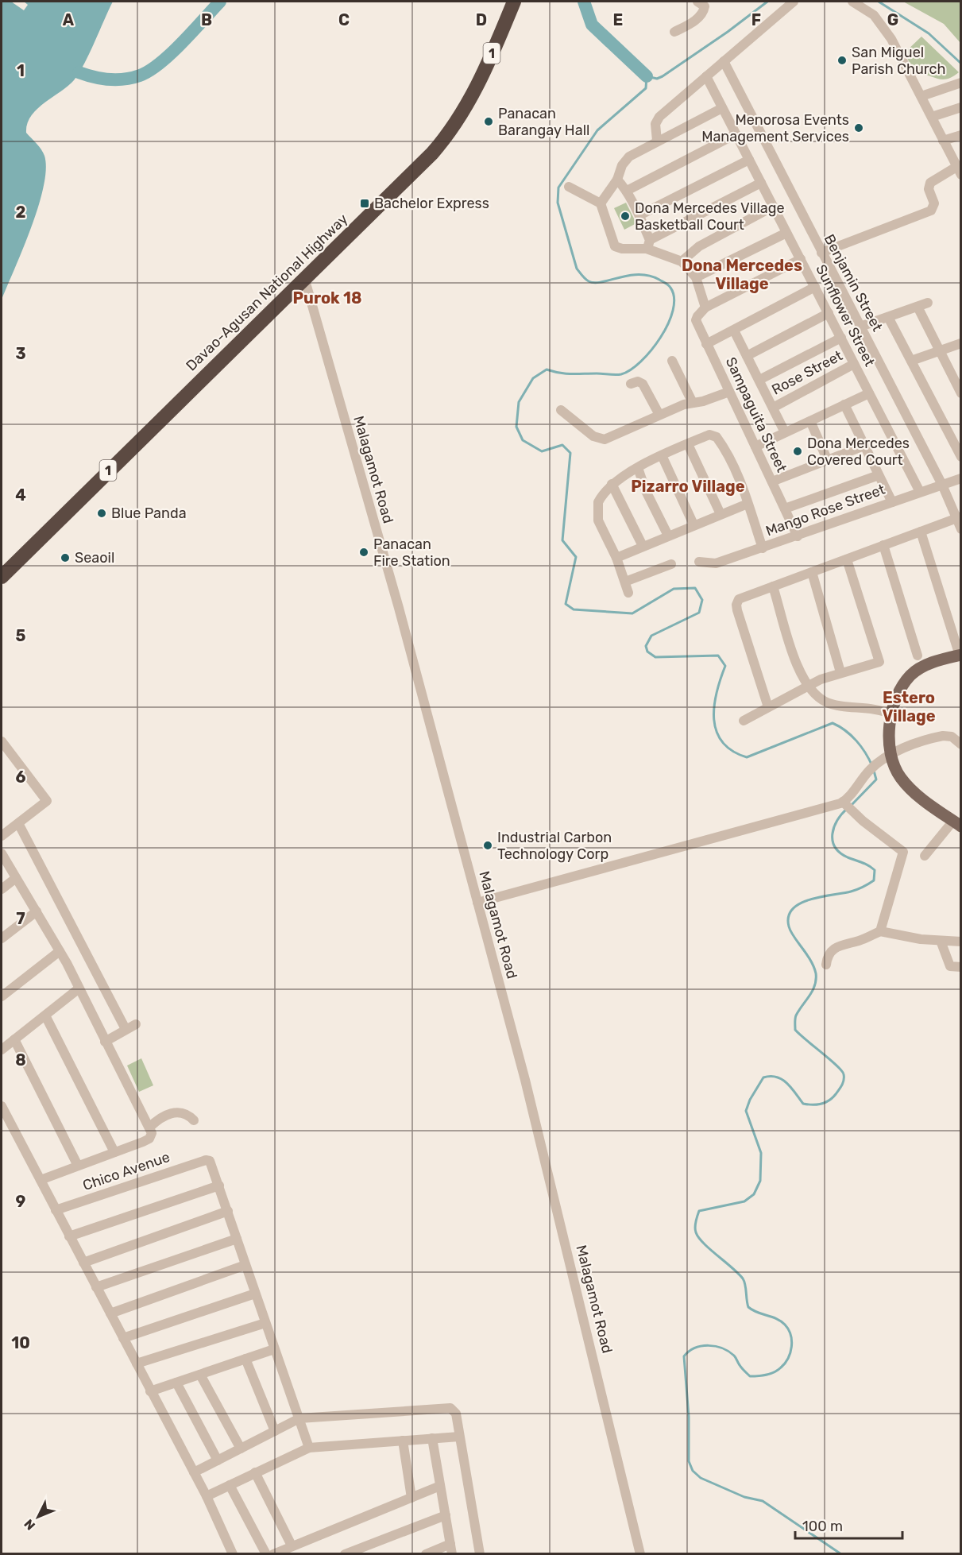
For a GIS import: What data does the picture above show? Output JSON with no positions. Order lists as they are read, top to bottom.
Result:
{
  "streets": {
    "highway": ["1", "Davao-Agusan National Highway"],
    "street": [
      "Benjamin Street",
      "Sunflower Street",
      "Rose Street",
      "Sampaguita Street",
      "Malagamot Road",
      "Mango Rose Street",
      "Chico Avenue"
    ]
  },
  "crossings": [
    ["Benjamin Street", "Mango Rose Street"],
    ["Davao-Agusan National Highway", "Malagamot Road"],
    ["Sunflower Street", "Rose Street"],
    ["Sunflower Street", "Mango Rose Street"],
    ["Sampaguita Street", "Mango Rose Street"]
  ],
  "districts": [
    "Dona Mercedes Village",
    "Purok 18",
    "Pizarro Village",
    "Estero Village"
  ],
  "places": {
    "other": [
      "San Miguel Parish Church",
      "Panacan Barangay Hall",
      "Menorosa Events Management Services",
      "Dona Mercedes Village Basketball Court",
      "Dona Mercedes Covered Court",
      "Blue Panda",
      "Panacan Fire Station",
      "Seaoil",
      "Industrial Carbon Technology Corp"
    ],
    "transit": ["Bachelor Express"]
  },
  "scale_bar": "100 m",
  "north": "bottom left",
  "grid": {
    "columns": [
      "A",
      "B",
      "C",
      "D",
      "E",
      "F",
      "G"
    ],
    "rows": [
      "1",
      "2",
      "3",
      "4",
      "5",
      "6",
      "7",
      "8",
      "9",
      "10"
    ]
  }
}
